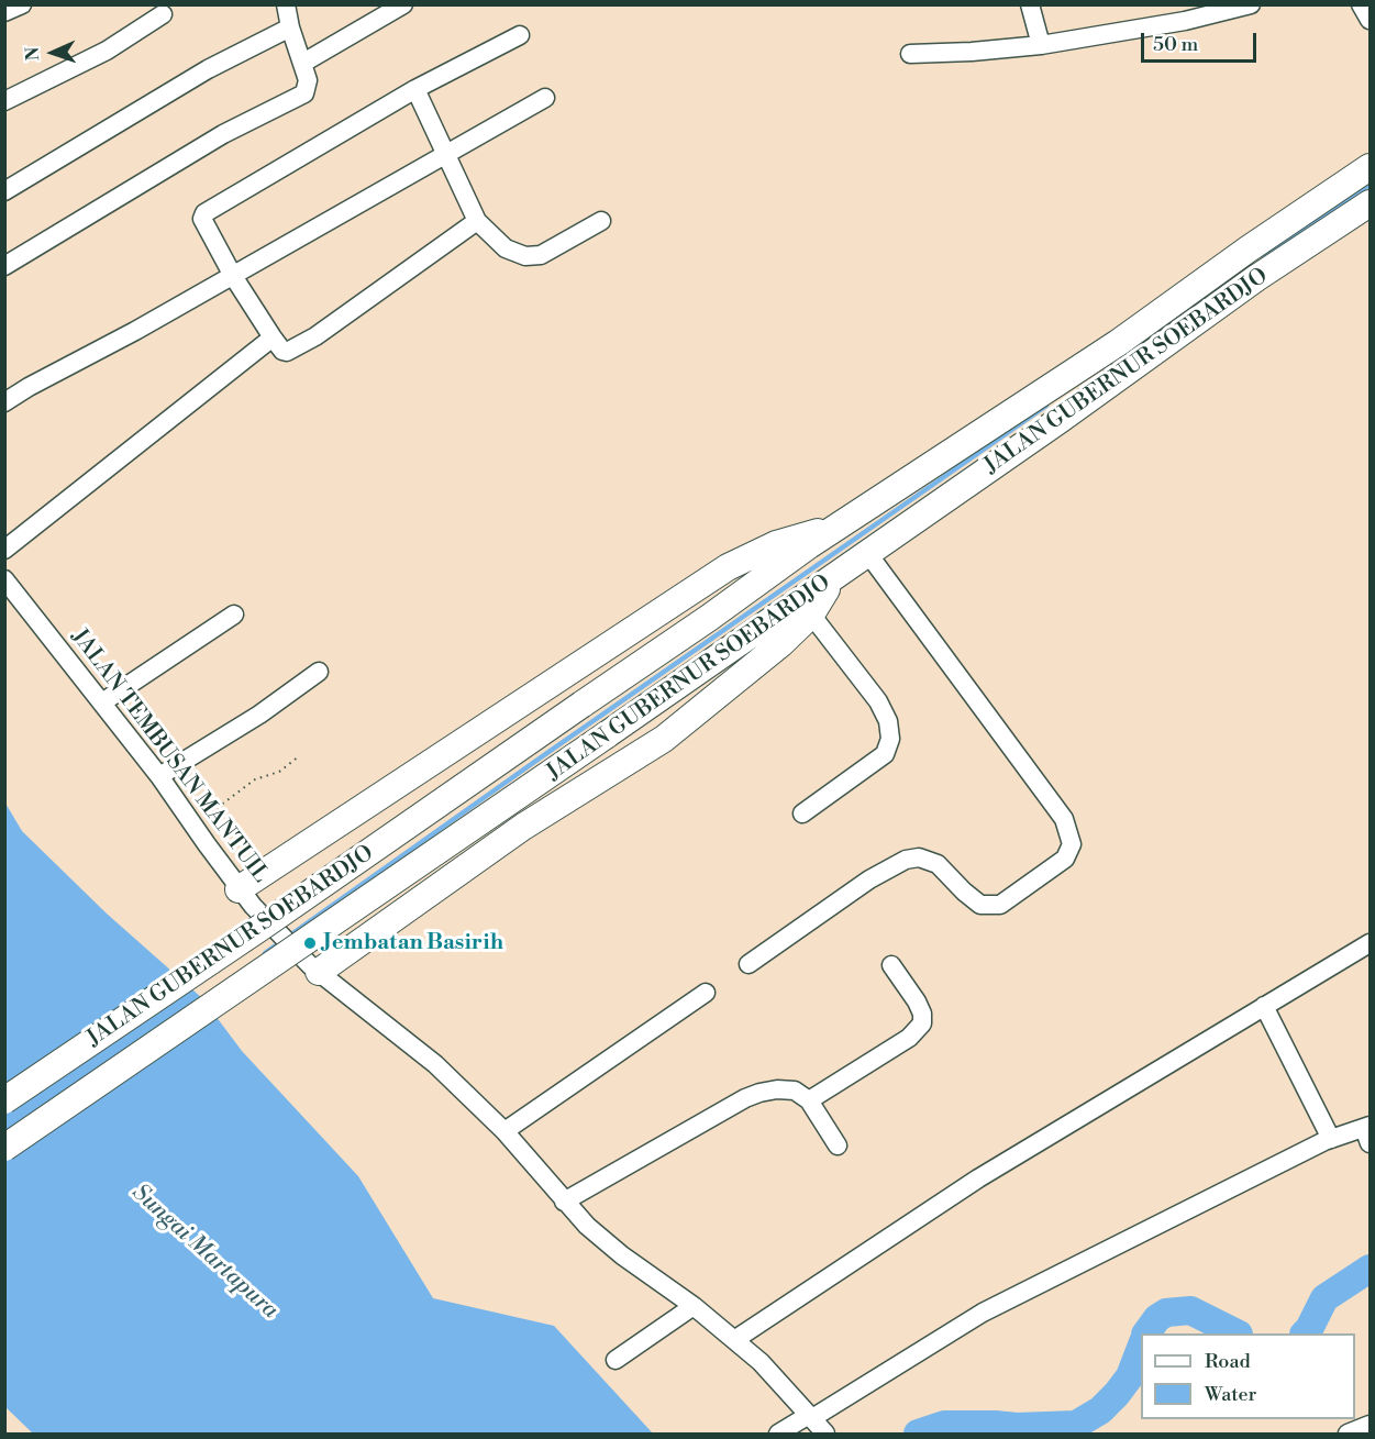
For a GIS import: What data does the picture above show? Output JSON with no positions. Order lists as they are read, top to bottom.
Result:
{
  "streets": {
    "highway": ["JALAN GUBERNUR SOEBARDJO"],
    "street": ["JALAN TEMBUSAN MANTUIL"]
  },
  "water": ["Sungai Martapura"],
  "places": ["Jembatan Basirih"],
  "legend": ["Road", "Water"],
  "scale_bar": "50 m",
  "north": "left"
}
